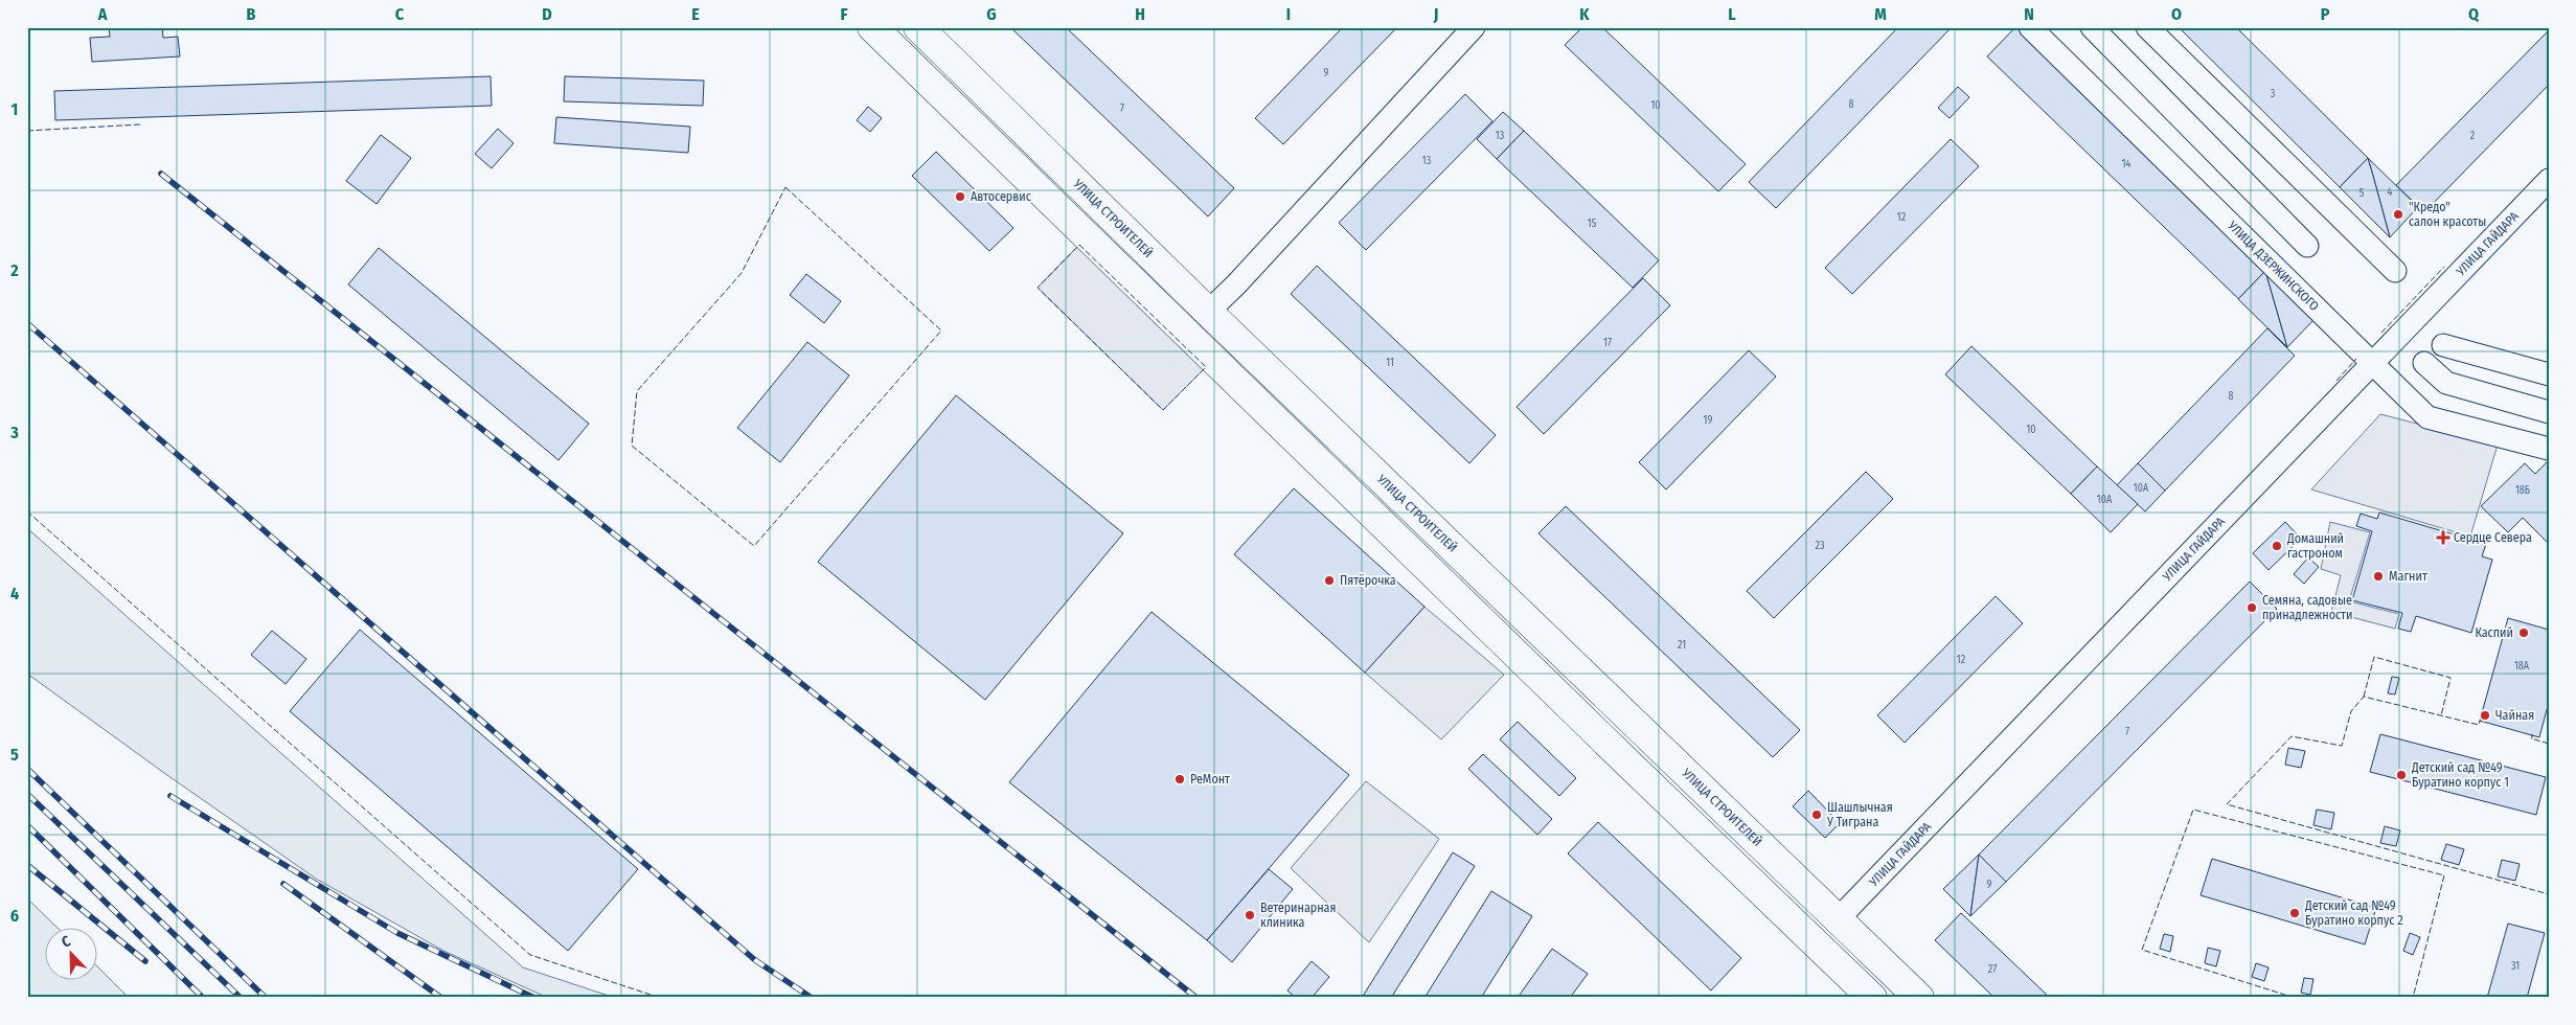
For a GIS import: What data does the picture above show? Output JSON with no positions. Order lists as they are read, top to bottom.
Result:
{
  "streets": {
    "main road": ["УЛИЦА СТРОИТЕЛЕЙ"],
    "street": ["УЛИЦА ГАЙДАРА", "УЛИЦА ДЗЕРЖИНСКОГО"]
  },
  "crossings": [
    ["УЛИЦА СТРОИТЕЛЕЙ", "УЛИЦА ГАЙДАРА"],
    ["УЛИЦА ГАЙДАРА", "УЛИЦА ДЗЕРЖИНСКОГО"]
  ],
  "places": {
    "other": [
      "Автосервис",
      "\"Кредо\" салон красоты",
      "Домашний гастроном",
      "Магнит",
      "Пятёрочка",
      "Семяна, садовые принадлежности",
      "Каспий",
      "Чайная",
      "Детский сад №49 Буратино корпус 1",
      "РеМонт",
      "Шашлычная У Тиграна",
      "Детский сад №49 Буратино корпус 2",
      "Ветеринарная клиника"
    ],
    "health": ["Сердце Севера"]
  },
  "house_numbers": [
    "9",
    "3",
    "8",
    "10",
    "7",
    "13",
    "2",
    "13",
    "14",
    "4",
    "5",
    "12",
    "15",
    "17",
    "11",
    "8",
    "19",
    "10",
    "10А",
    "18Б",
    "10А",
    "23",
    "21",
    "12",
    "18А",
    "7",
    "9",
    "31",
    "27"
  ],
  "north": "top left",
  "grid": {
    "columns": [
      "A",
      "B",
      "C",
      "D",
      "E",
      "F",
      "G",
      "H",
      "I",
      "J",
      "K",
      "L",
      "M",
      "N",
      "O",
      "P",
      "Q"
    ],
    "rows": [
      "1",
      "2",
      "3",
      "4",
      "5",
      "6"
    ]
  }
}
